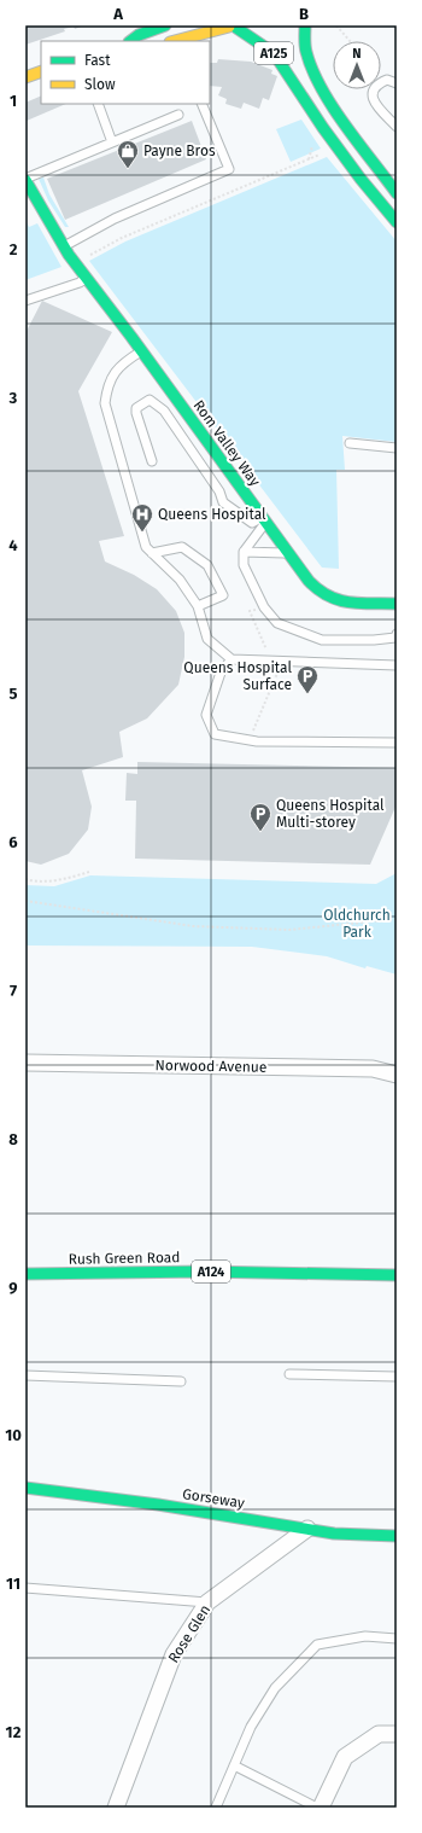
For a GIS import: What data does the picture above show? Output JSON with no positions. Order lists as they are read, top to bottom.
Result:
{
  "streets": {
    "street": [
      "A125",
      "Rom Valley Way",
      "Norwood Avenue",
      "Rush Green Road",
      "A124",
      "Gorseway",
      "Rose Glen"
    ]
  },
  "crossings": [
    ["Gorseway", "Rose Glen"]
  ],
  "parks": ["Oldchurch Park"],
  "places": {
    "shop": ["Payne Bros"],
    "hospital": ["Queens Hospital"],
    "parking": ["Queens Hospital Surface", "Queens Hospital Multi-storey"]
  },
  "legend": ["Fast", "Slow"],
  "north": "top",
  "grid": {
    "columns": ["A", "B"],
    "rows": [
      "1",
      "2",
      "3",
      "4",
      "5",
      "6",
      "7",
      "8",
      "9",
      "10",
      "11",
      "12"
    ]
  }
}
